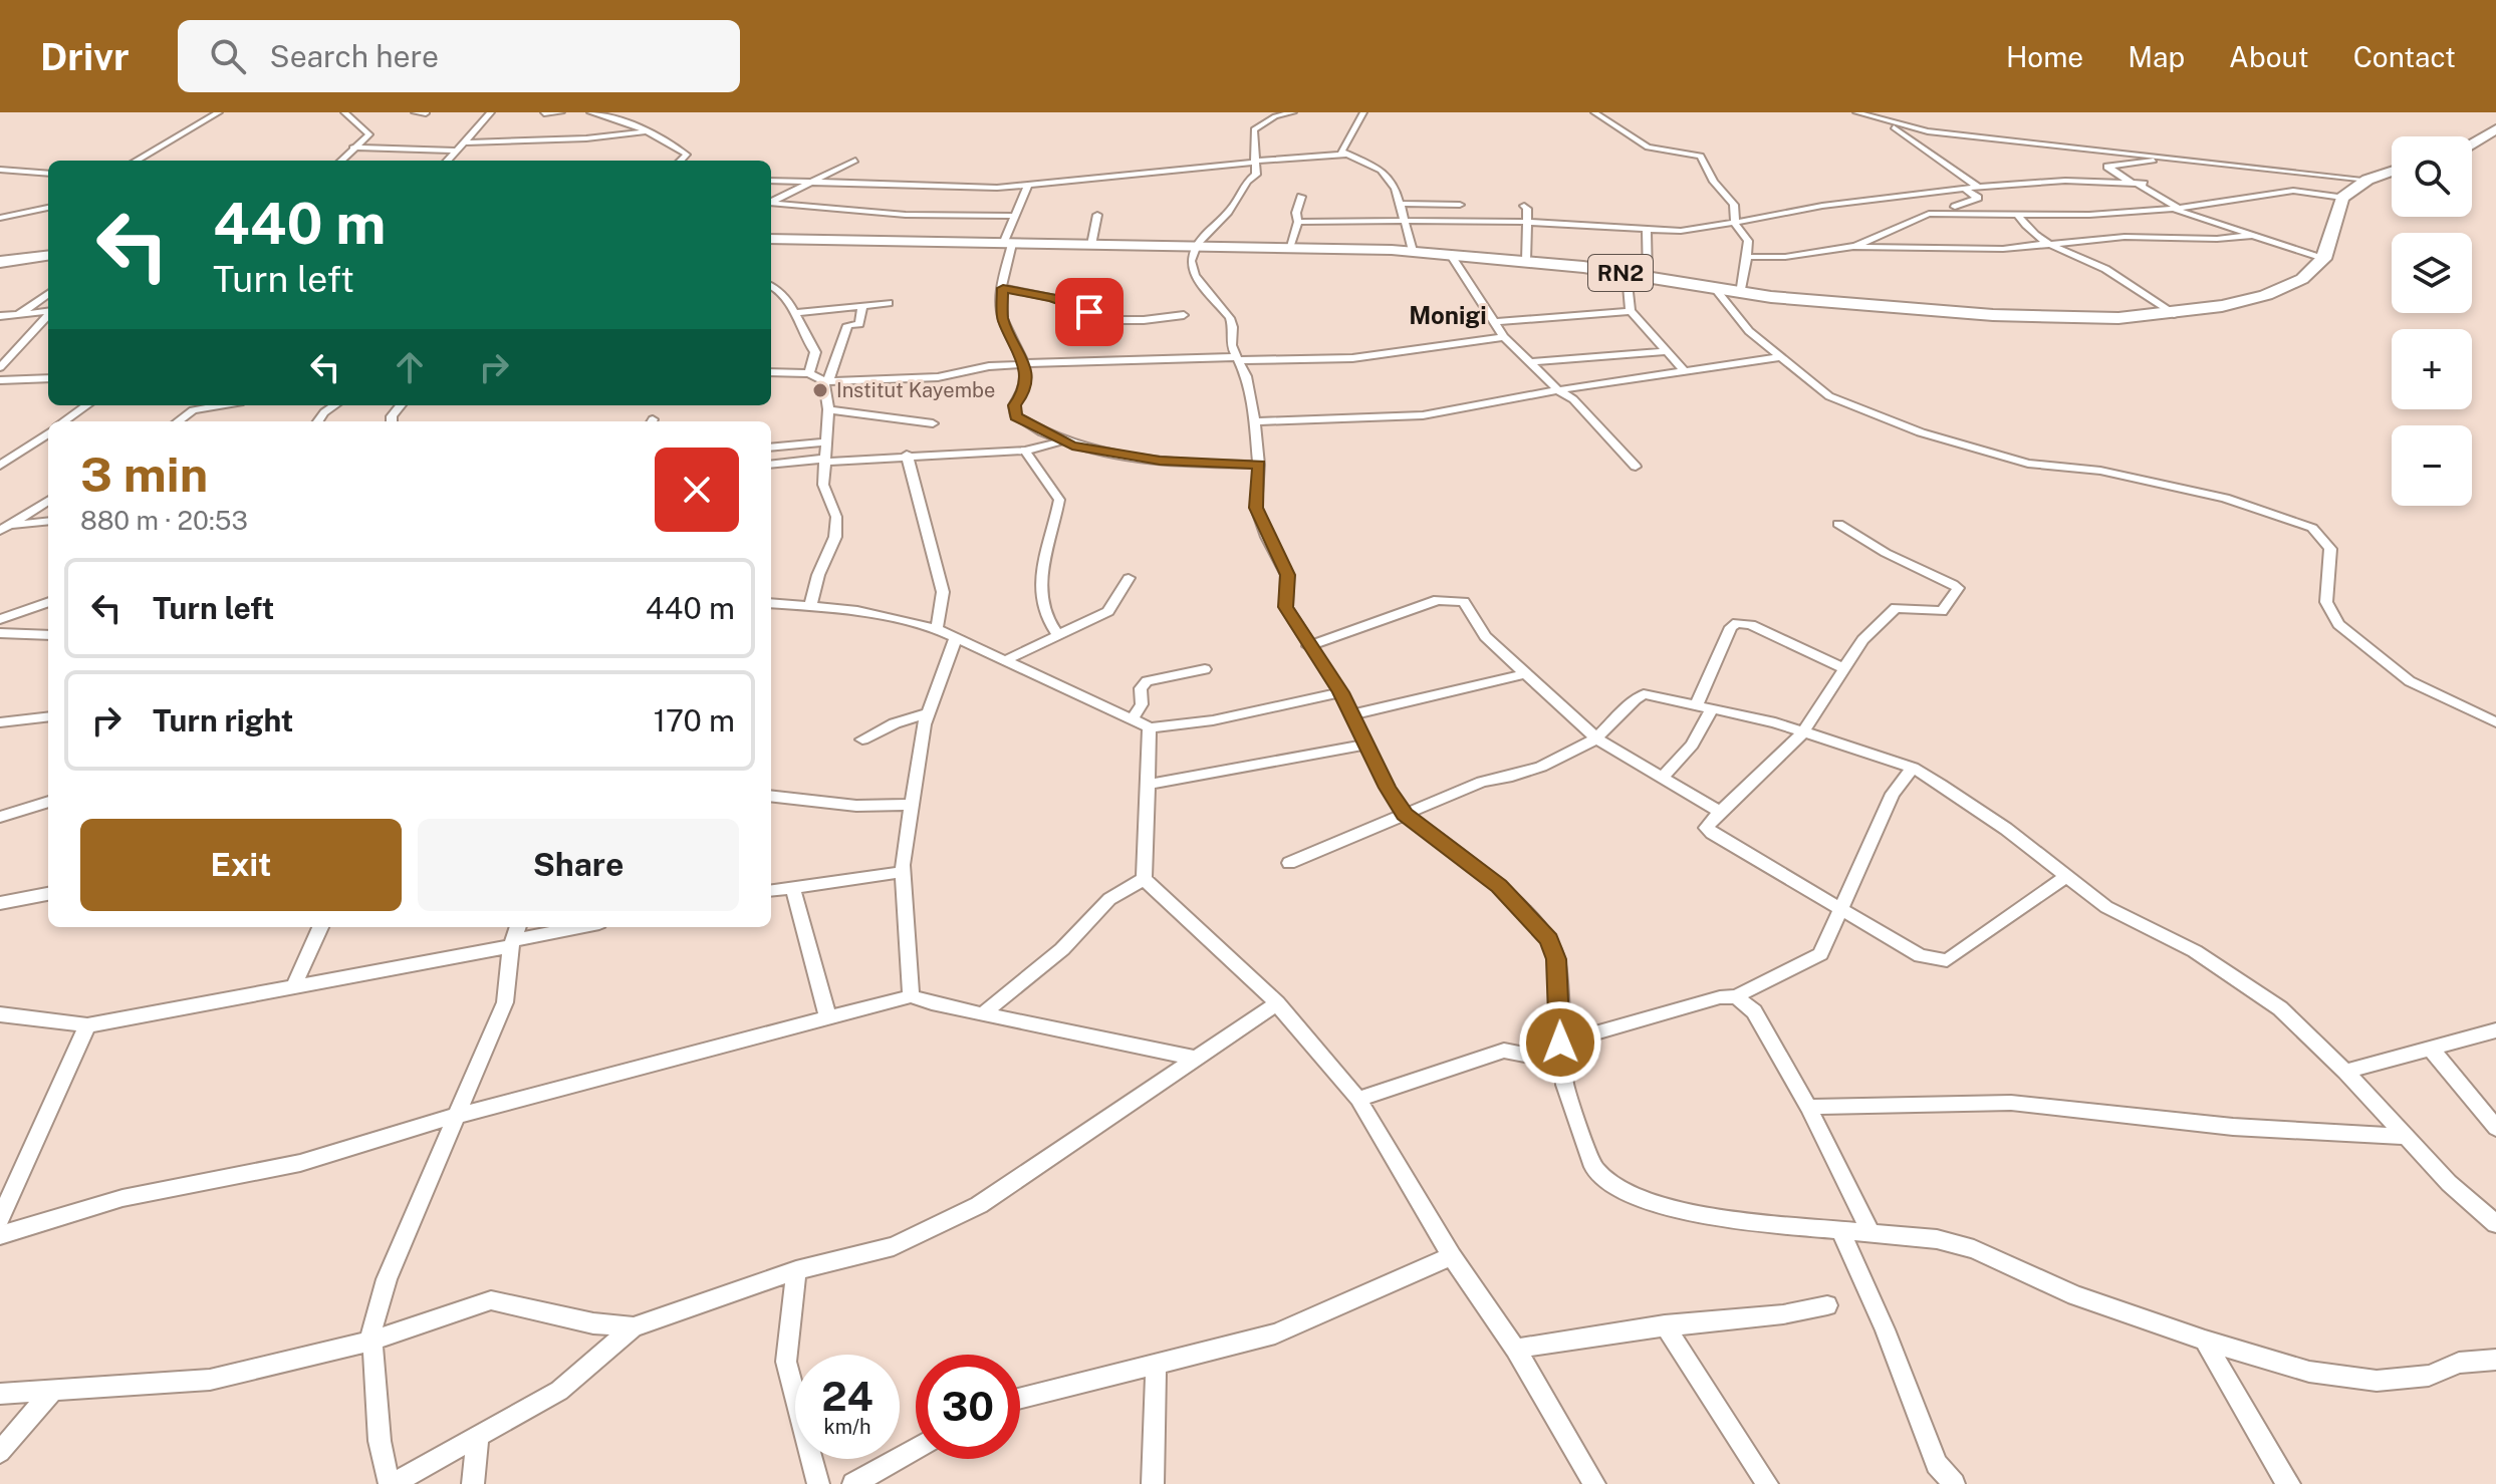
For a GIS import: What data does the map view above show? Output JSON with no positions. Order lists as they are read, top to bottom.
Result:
{
  "streets": {
    "highway": ["RN2"]
  },
  "districts": ["Monigi"],
  "places": ["Institut Kayembe"],
  "page": {
    "header": "Drivr",
    "search": "Search here",
    "nav": [
      "Home",
      "Map",
      "About",
      "Contact"
    ],
    "map_buttons": ["+", "−"],
    "turn": ["440 m", "Turn left"],
    "heading": ["3 min", "880 m · 20:53"],
    "list": [
      {
        "name": "Turn left",
        "value": "440 m"
      },
      {
        "name": "Turn right",
        "value": "170 m"
      }
    ],
    "buttons": ["Exit", "Share"],
    "speed": "24 km/h",
    "limit": "30"
  }
}
